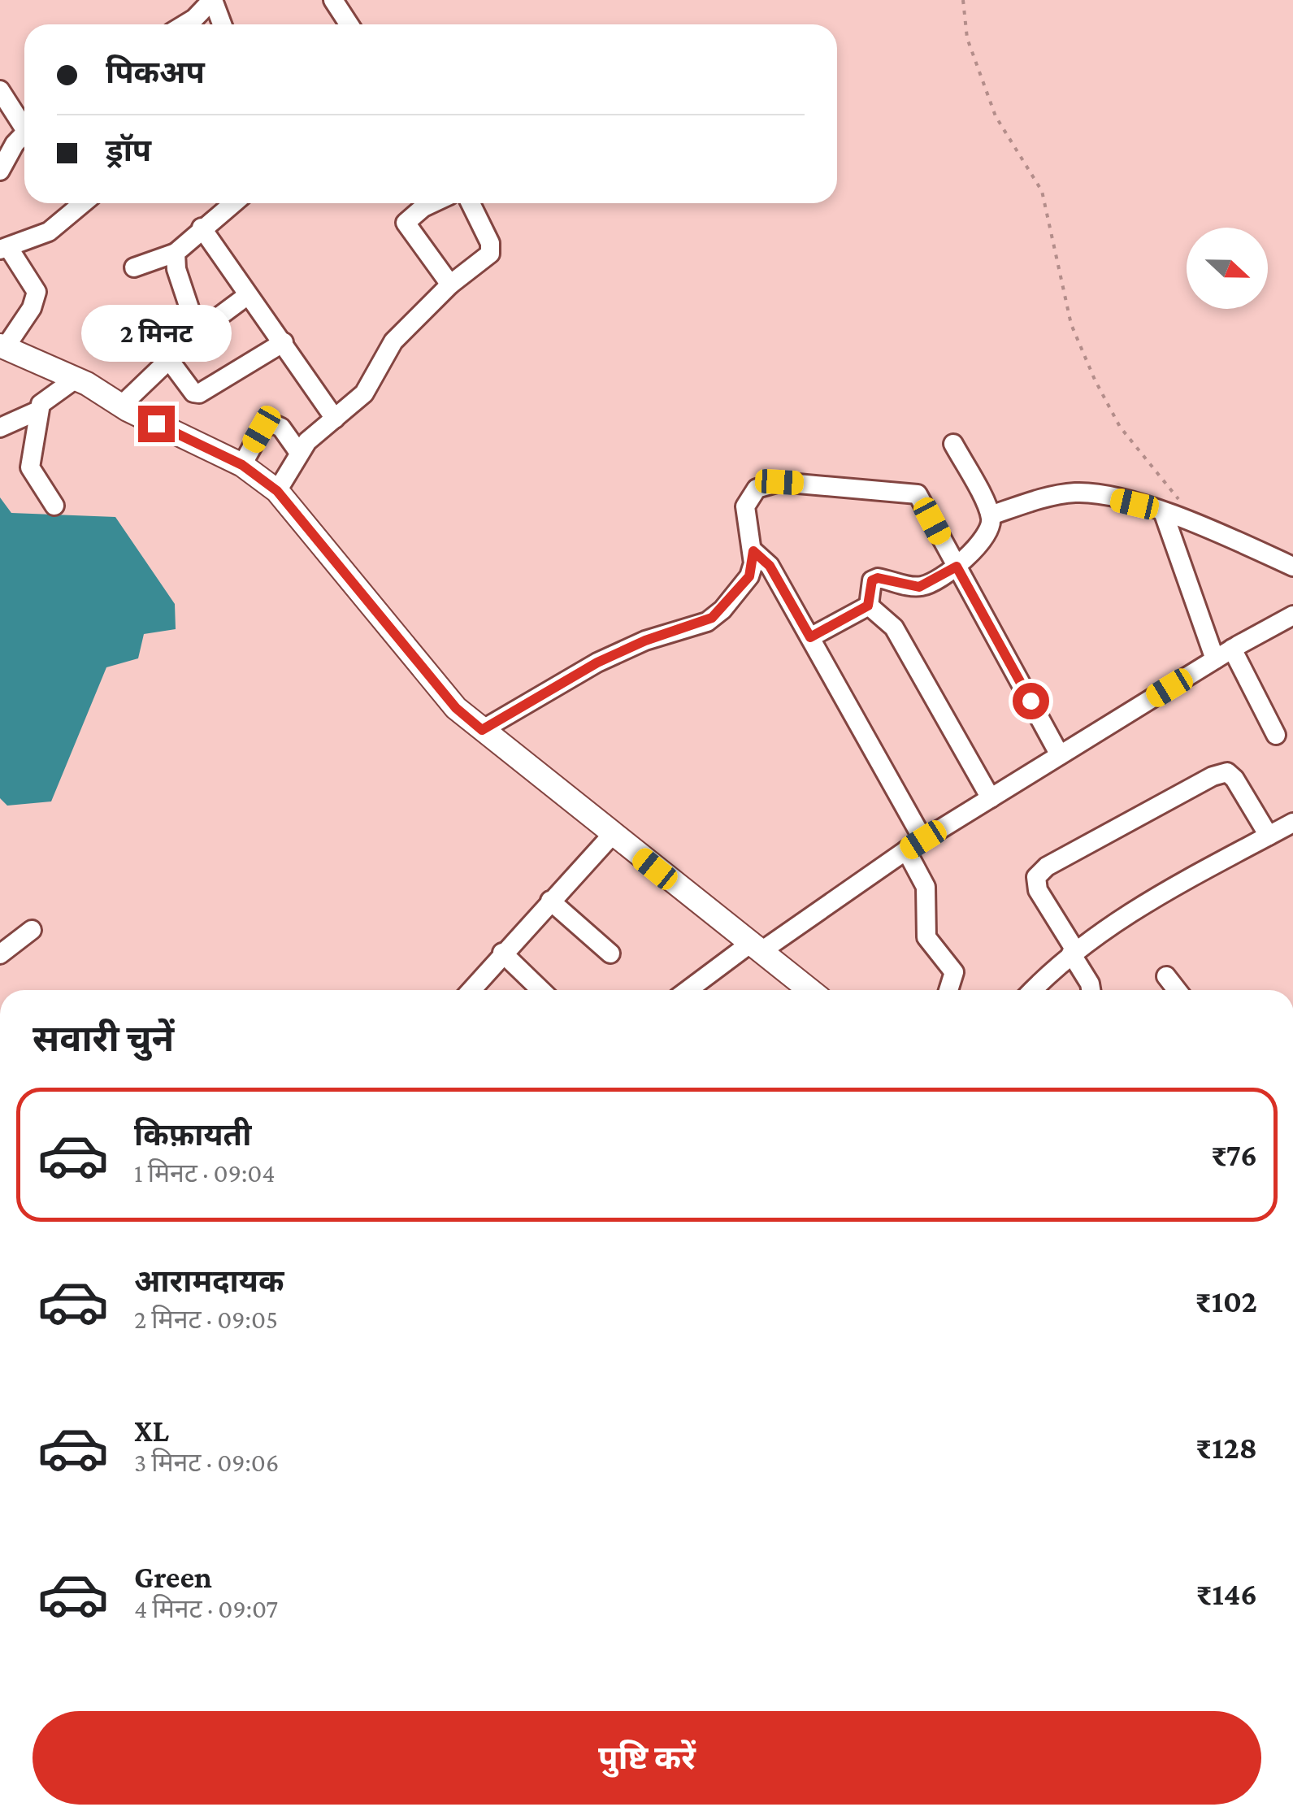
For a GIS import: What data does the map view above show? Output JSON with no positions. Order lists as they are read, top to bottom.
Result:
{
  "north": "right",
  "page": {
    "banner": ["पिकअप", "ड्रॉप"],
    "bubble": "2 मिनट",
    "heading": "सवारी चुनें",
    "list": [
      {
        "name": "किफ़ायती",
        "note": "1 मिनट · 09:04",
        "value": "₹76"
      },
      {
        "name": "आरामदायक",
        "note": "2 मिनट · 09:05",
        "value": "₹102"
      },
      {
        "name": "XL",
        "note": "3 मिनट · 09:06",
        "value": "₹128"
      },
      {
        "name": "Green",
        "note": "4 मिनट · 09:07",
        "value": "₹146"
      }
    ],
    "buttons": "पुष्टि करें"
  }
}
